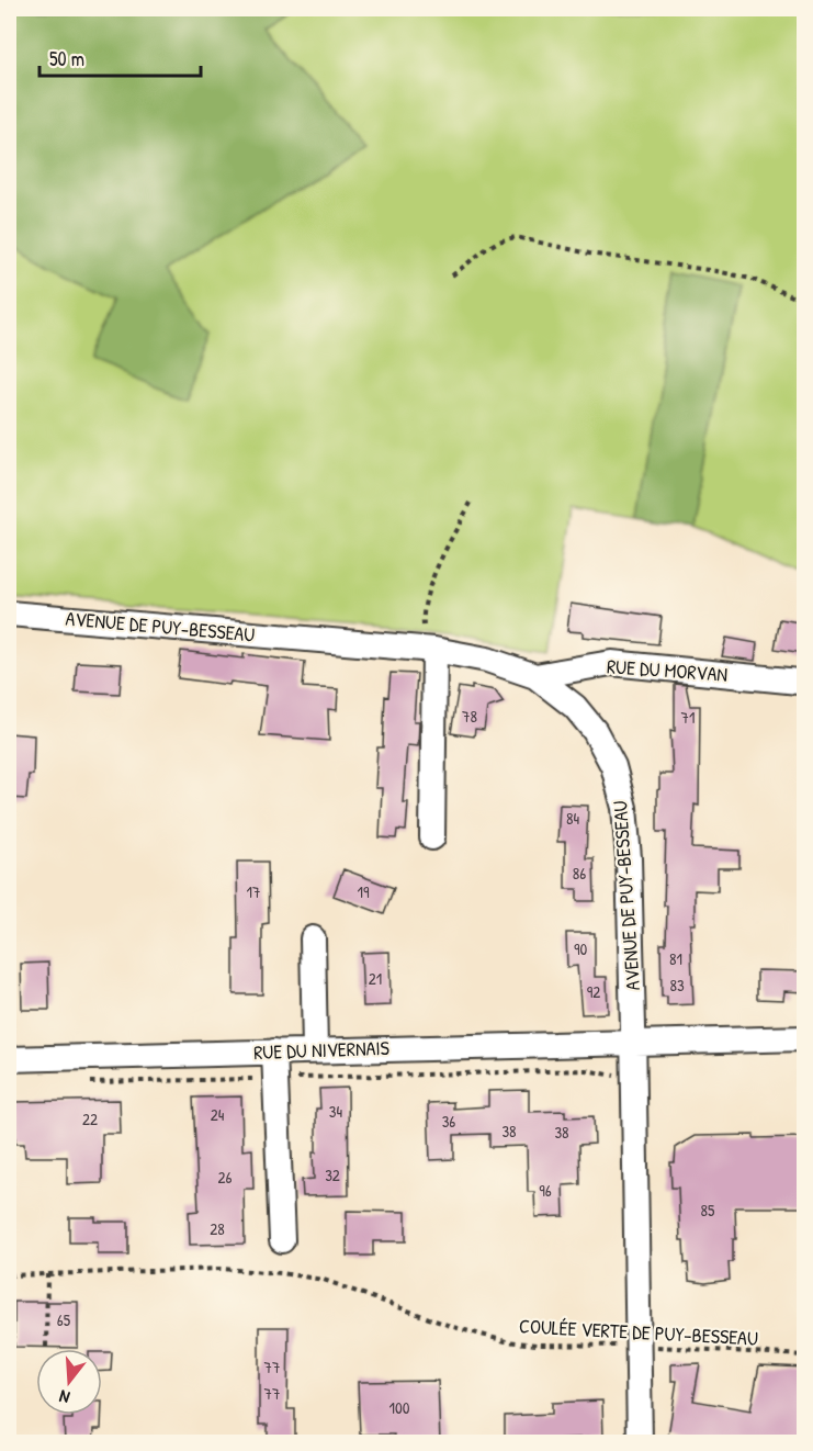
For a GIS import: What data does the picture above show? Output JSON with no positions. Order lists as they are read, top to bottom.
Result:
{
  "streets": {
    "street": ["AVENUE DE PUY-BESSEAU", "RUE DU MORVAN", "RUE DU NIVERNAIS"],
    "path": ["COULÉE VERTE DE PUY-BESSEAU"]
  },
  "crossings": [
    ["AVENUE DE PUY-BESSEAU", "RUE DU MORVAN"],
    ["AVENUE DE PUY-BESSEAU", "RUE DU NIVERNAIS"],
    ["AVENUE DE PUY-BESSEAU", "COULÉE VERTE DE PUY-BESSEAU"]
  ],
  "house_numbers": [
    "78",
    "71",
    "84",
    "86",
    "17",
    "19",
    "90",
    "81",
    "21",
    "83",
    "92",
    "34",
    "24",
    "22",
    "36",
    "38",
    "38",
    "32",
    "26",
    "96",
    "85",
    "28",
    "65",
    "77",
    "77",
    "100"
  ],
  "scale_bar": "50 m",
  "north": "bottom"
}
